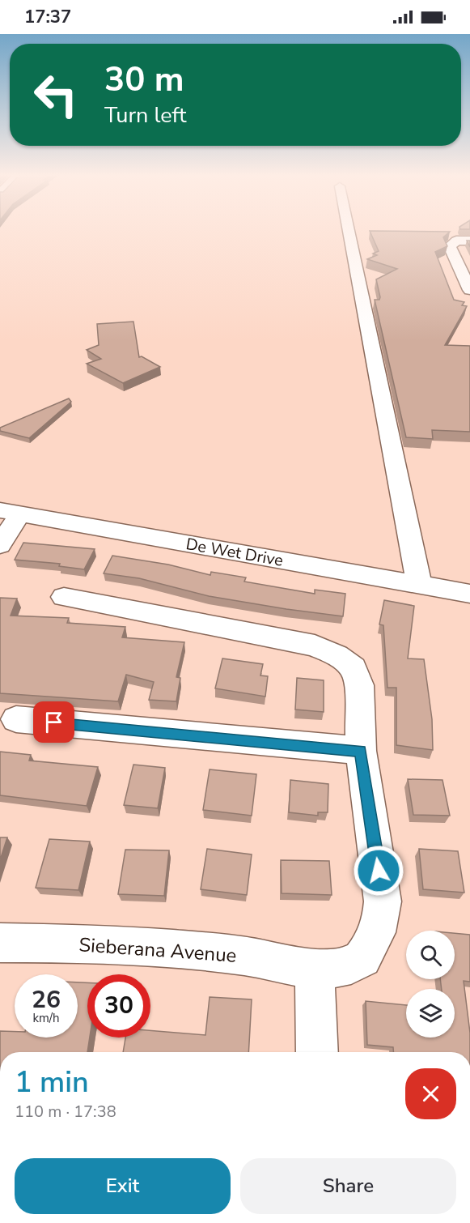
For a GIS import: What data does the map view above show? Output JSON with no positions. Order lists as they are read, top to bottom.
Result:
{
  "streets": {
    "street": ["De Wet Drive", "Sieberana Avenue"]
  },
  "page": {
    "status": "17:37",
    "turn": ["30 m", "Turn left"],
    "speed": "26 km/h",
    "limit": "30",
    "heading": ["1 min", "110 m · 17:38"],
    "buttons": ["Exit", "Share"]
  }
}
